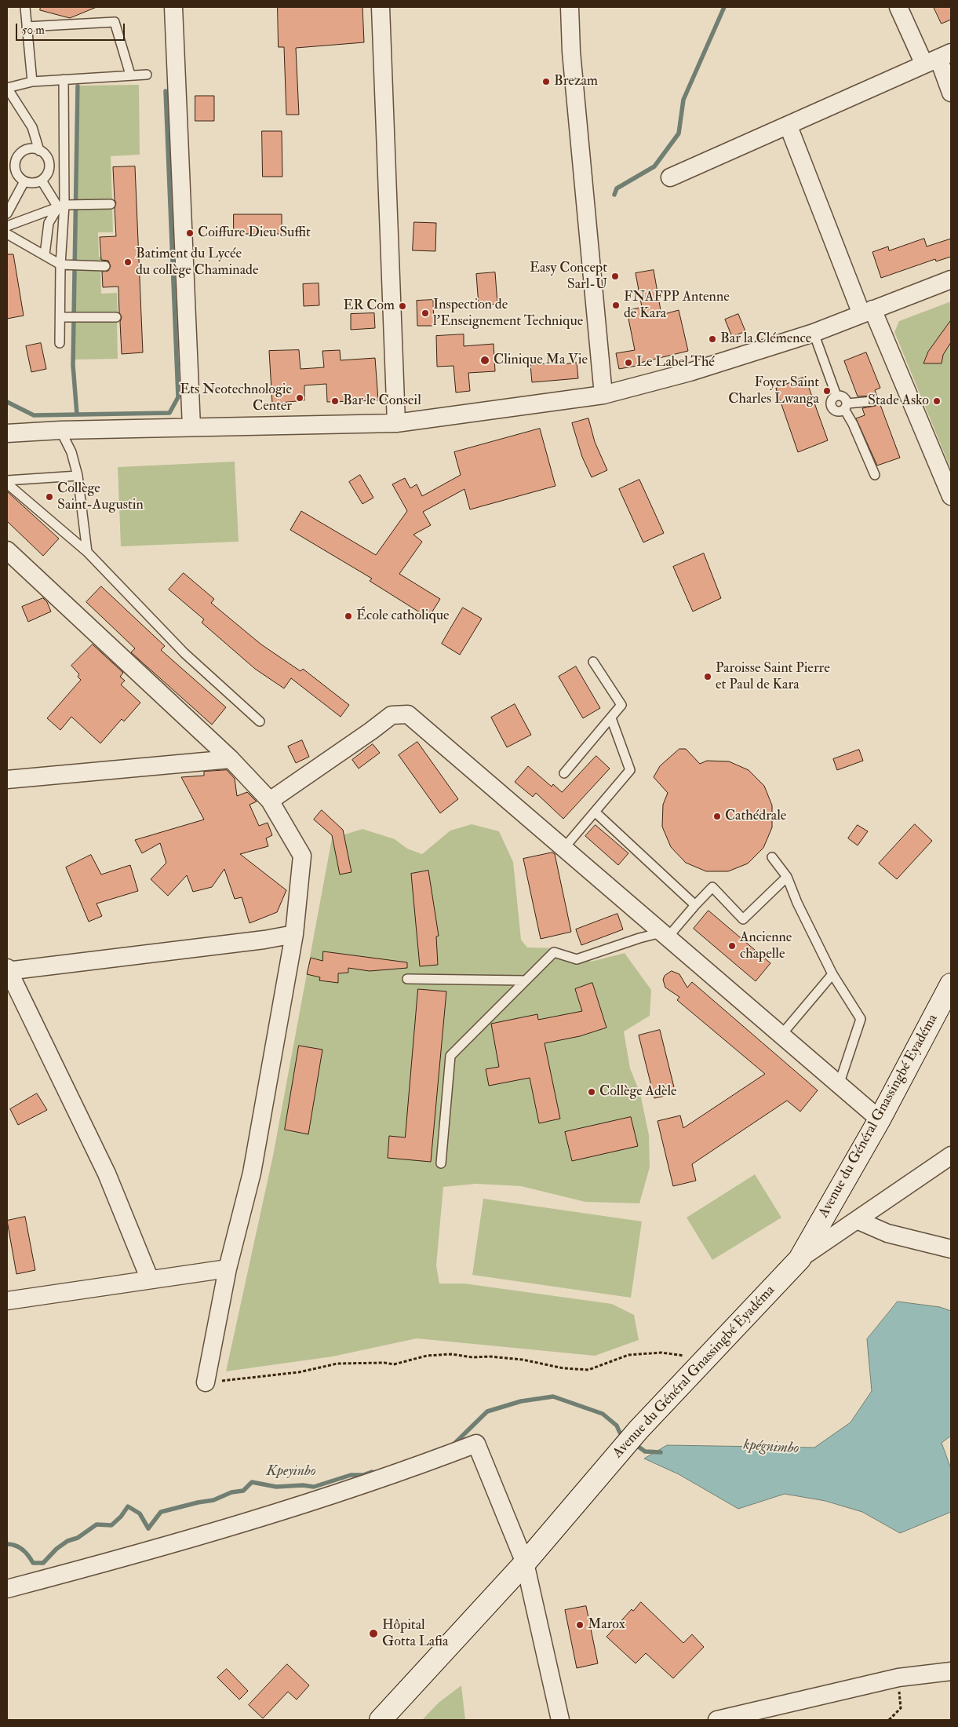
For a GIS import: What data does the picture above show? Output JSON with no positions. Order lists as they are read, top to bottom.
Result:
{
  "streets": {
    "main road": ["Avenue du Général Gnassingbé Eyadéma"]
  },
  "water": ["kpégnimbo", "Kpeyinbo"],
  "places": [
    "Brezam",
    "Coiffure Dieu Suffit",
    "Batiment du Lycée du collège Chaminade",
    "Easy Concept Sarl-U",
    "FNAFPP Antenne de Kara",
    "ER Com",
    "Inspection de l'Enseignement Technique",
    "Bar la Clémence",
    "Clinique Ma Vie",
    "Le Label Thé",
    "Foyer Saint Charles Lwanga",
    "Ets Neotechnologie Center",
    "Bar le Conseil",
    "Stade Asko",
    "Collège Saint-Augustin",
    "École catholique",
    "Paroisse Saint Pierre et Paul de Kara",
    "Cathédrale",
    "Ancienne chapelle",
    "Collège Adèle",
    "Marox",
    "Hôpital Gotta Lafia"
  ],
  "scale_bar": "50 m"
}
